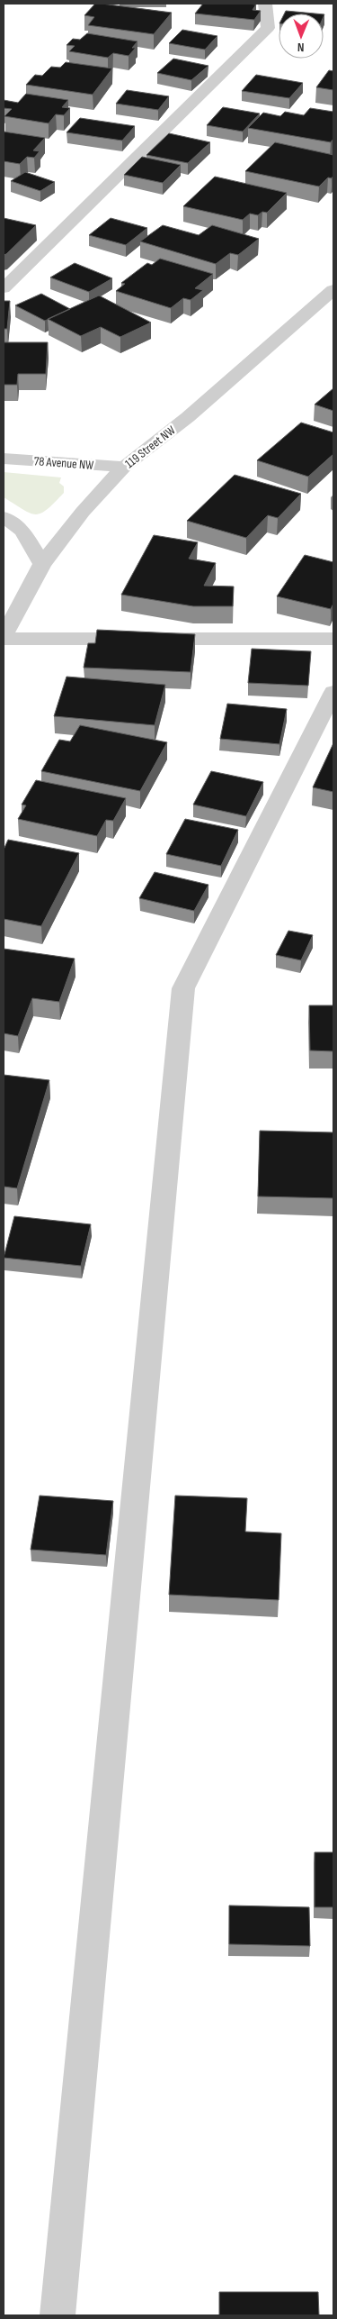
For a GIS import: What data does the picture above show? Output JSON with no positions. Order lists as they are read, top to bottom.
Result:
{
  "streets": {
    "street": ["119 Street NW", "78 Avenue NW"]
  },
  "crossings": [
    ["119 Street NW", "78 Avenue NW"]
  ],
  "north": "bottom"
}
